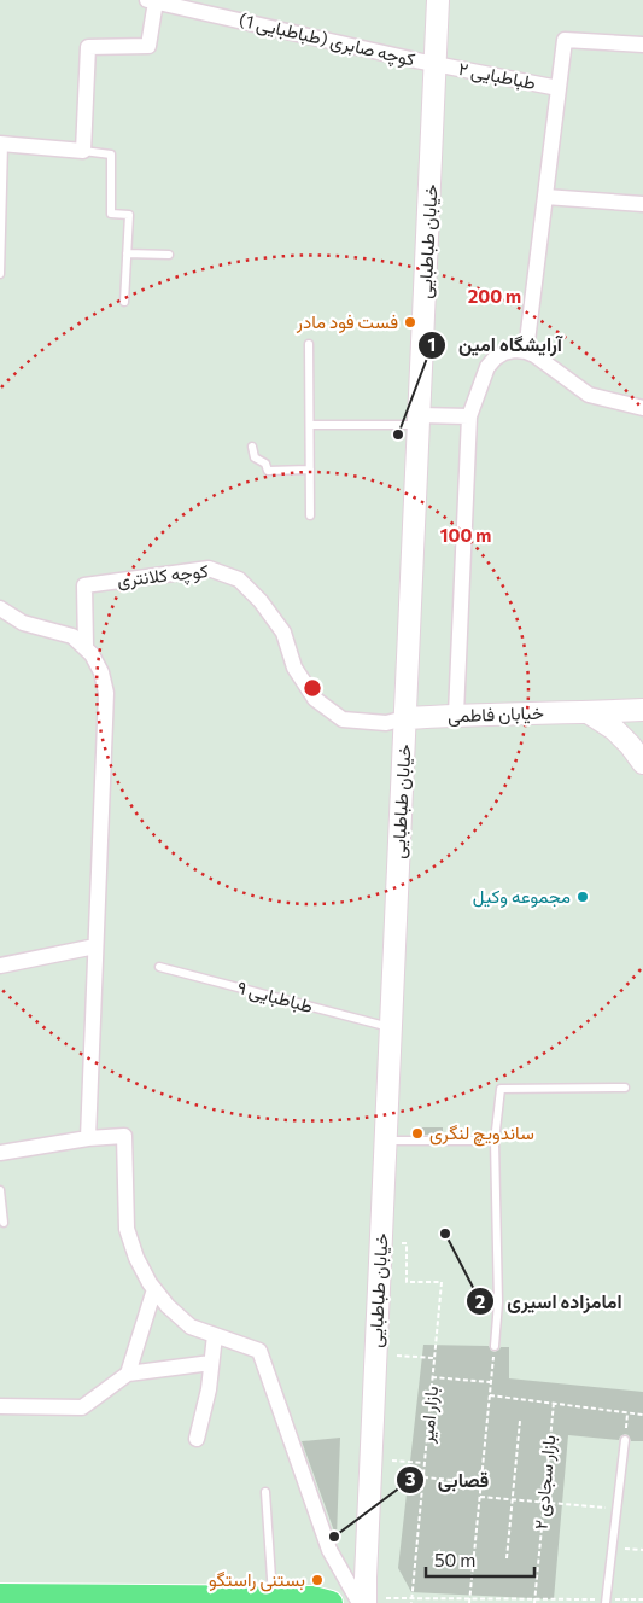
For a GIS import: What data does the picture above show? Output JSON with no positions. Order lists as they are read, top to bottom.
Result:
{
  "streets": {
    "main road": ["خیابان طباطبایی", "خیابان فاطمی"],
    "street": ["کوچه صابری (طباطبایی 1)", "طباطبایی ۲", "کوچه کلانتری"],
    "lane": ["طباطبایی ۹"],
    "path": ["بازار امیر", "بازار سجادی ۲"]
  },
  "crossings": [
    ["کوچه صابری (طباطبایی 1)", "طباطبایی ۲"],
    ["کوچه صابری (طباطبایی 1)", "خیابان طباطبایی"],
    ["طباطبایی ۲", "خیابان طباطبایی"],
    ["خیابان طباطبایی", "کوچه کلانتری"],
    ["خیابان طباطبایی", "خیابان فاطمی"],
    ["خیابان طباطبایی", "طباطبایی ۹"],
    ["کوچه کلانتری", "خیابان فاطمی"]
  ],
  "places": [
    "فست فود مادر",
    "آرایشگاه امین",
    "مجموعه وکیل",
    "ساندویچ لنگری",
    "امامزاده اسیری",
    "قصابی",
    "بستنی راستگو"
  ],
  "scale_bar": "50 m",
  "rings": ["200 m", "100 m"]
}
